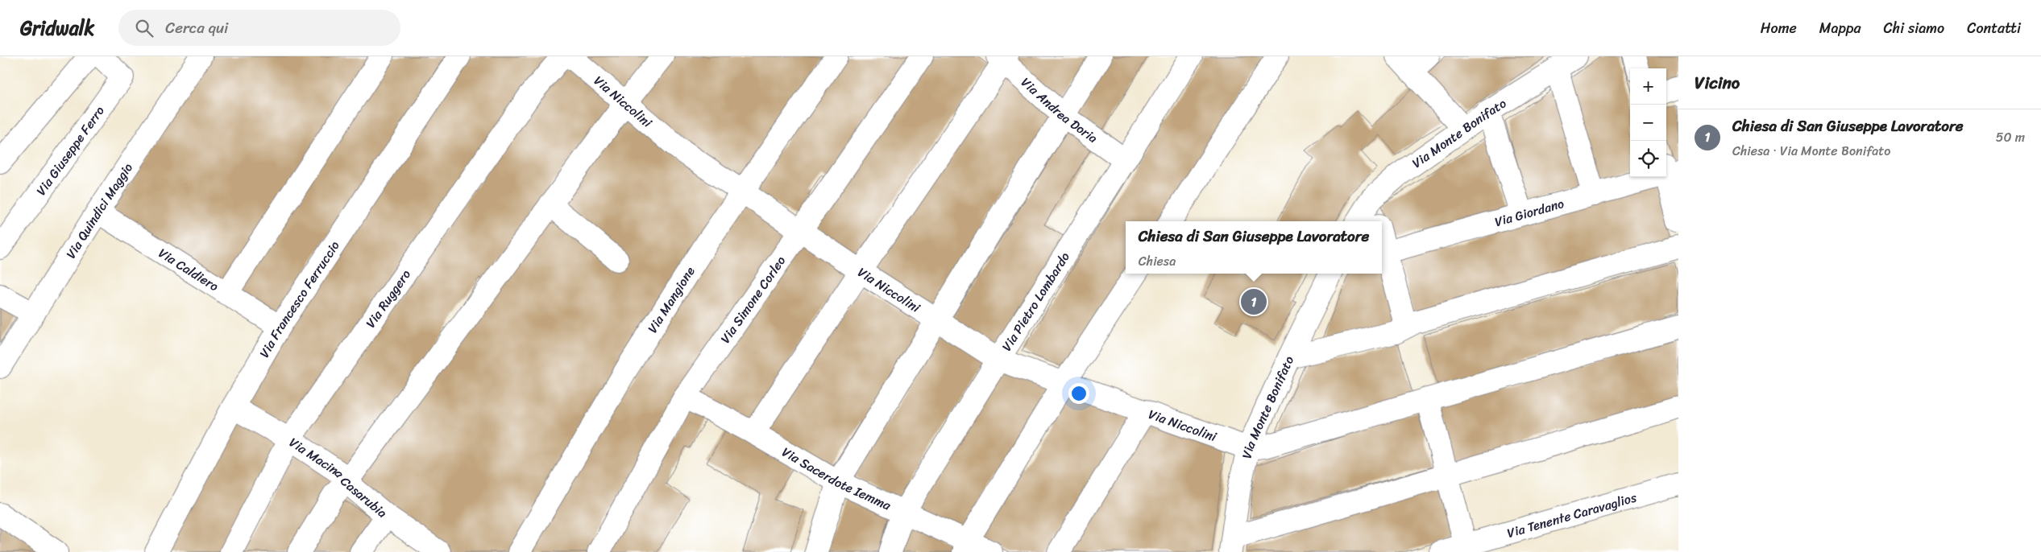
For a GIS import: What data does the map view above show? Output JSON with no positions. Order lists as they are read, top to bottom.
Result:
{
  "streets": {
    "street": [
      "Via Niccolini",
      "Via Andrea Doria",
      "Via Monte Bonifato",
      "Via Giuseppe Ferro",
      "Via Quindici Maggio",
      "Via Giordano",
      "Via Caldiero",
      "Via Ruggero",
      "Via Francesco Ferruccio",
      "Via Simone Corleo",
      "Via Mangione",
      "Via Pietro Lombardo",
      "Via Macina Casarubia",
      "Via Sacerdote Iemma",
      "Via Tenente Caravaglios"
    ]
  },
  "crossings": [
    ["Via Niccolini", "Via Monte Bonifato"],
    ["Via Niccolini", "Via Simone Corleo"],
    ["Via Niccolini", "Via Mangione"],
    ["Via Niccolini", "Via Pietro Lombardo"],
    ["Via Andrea Doria", "Via Pietro Lombardo"],
    ["Via Quindici Maggio", "Via Caldiero"],
    ["Via Caldiero", "Via Francesco Ferruccio"],
    ["Via Ruggero", "Via Macina Casarubia"],
    ["Via Francesco Ferruccio", "Via Macina Casarubia"],
    ["Via Simone Corleo", "Via Sacerdote Iemma"],
    ["Via Pietro Lombardo", "Via Sacerdote Iemma"]
  ],
  "page": {
    "header": "Gridwalk",
    "search": "Cerca qui",
    "nav": [
      "Home",
      "Mappa",
      "Chi siamo",
      "Contatti"
    ],
    "heading": "Vicino",
    "map_buttons": ["+", "−"],
    "list": [
      {
        "mark": "1",
        "name": "Chiesa di San Giuseppe Lavoratore",
        "note": "Chiesa · Via Monte Bonifato",
        "value": "50 m"
      }
    ],
    "popup": ["Chiesa di San Giuseppe Lavoratore", "Chiesa"],
    "pins": "1"
  }
}
